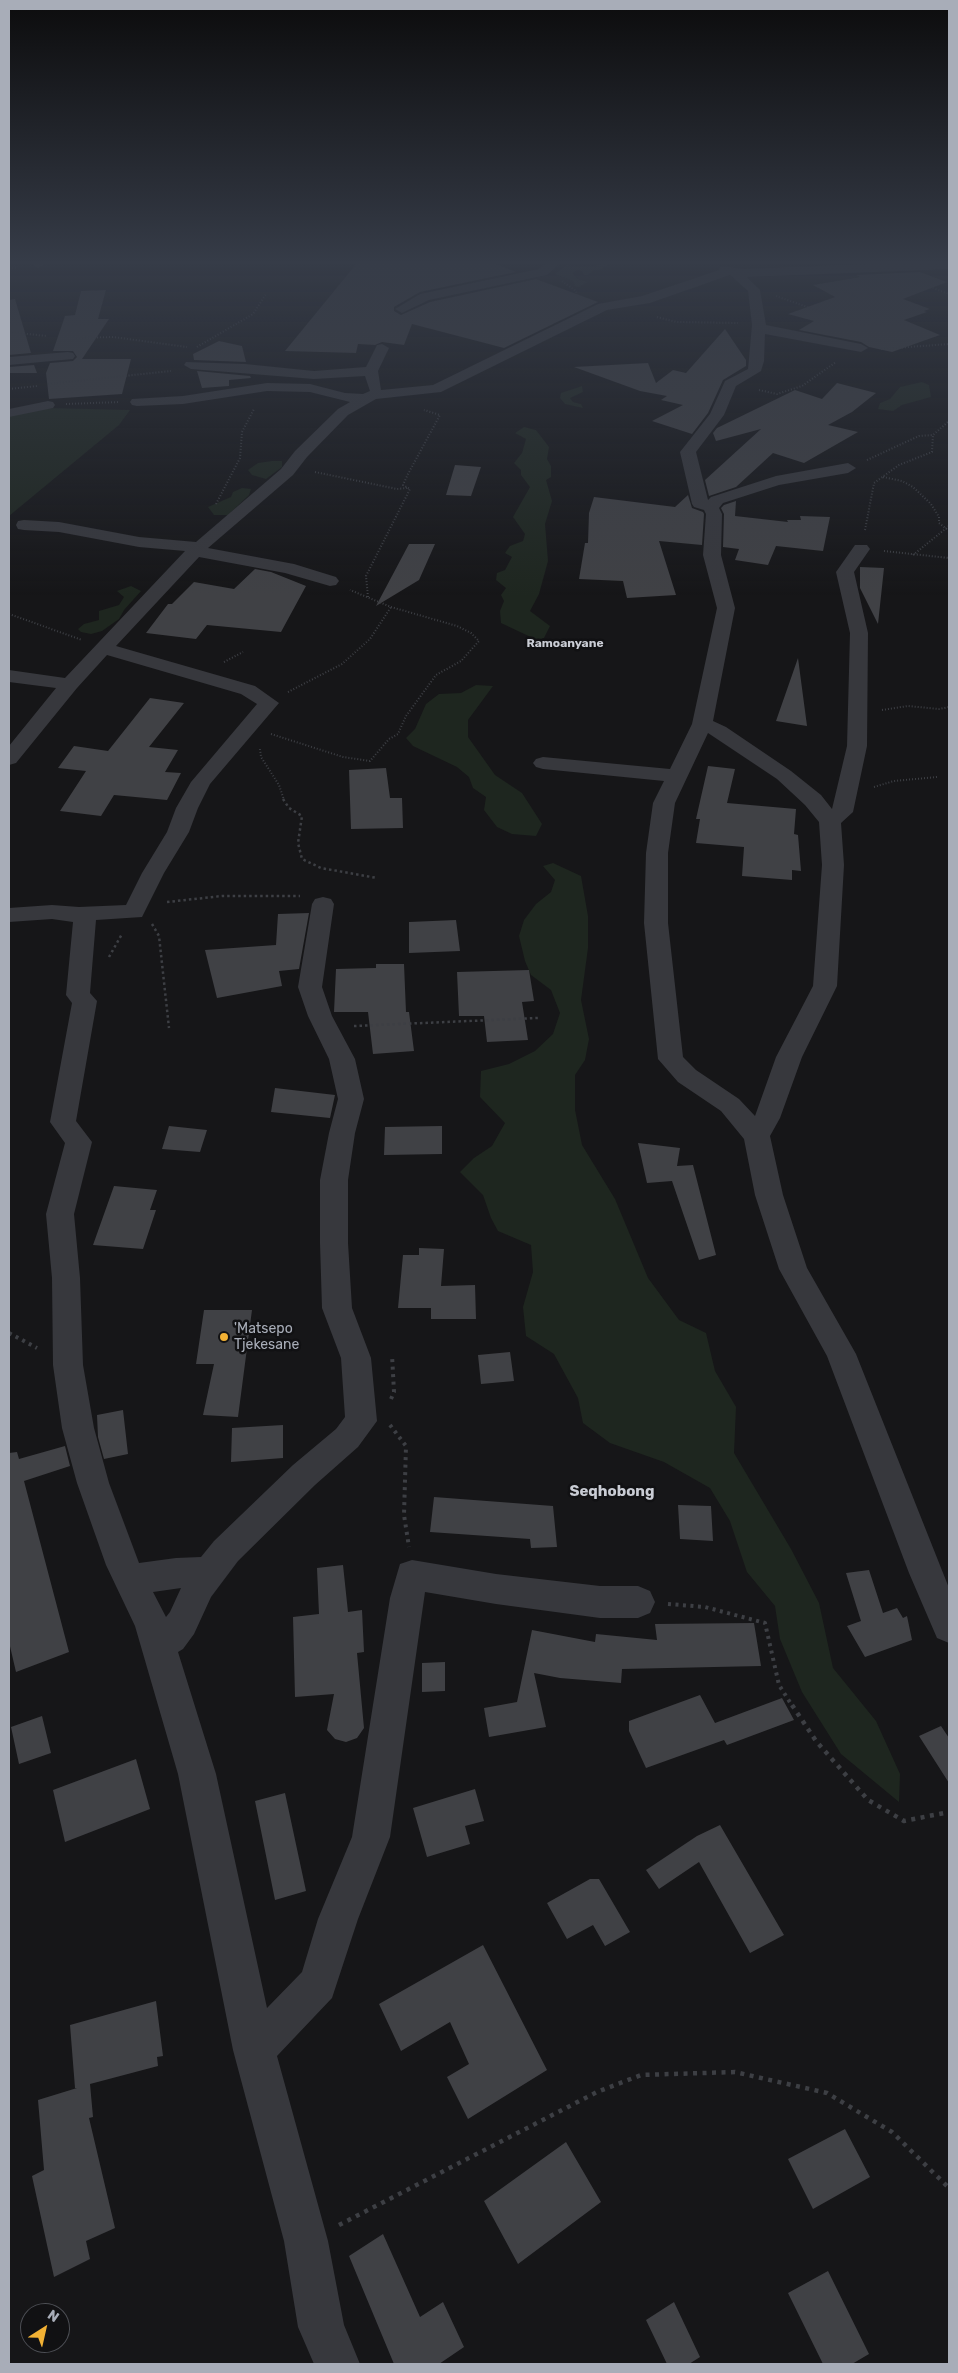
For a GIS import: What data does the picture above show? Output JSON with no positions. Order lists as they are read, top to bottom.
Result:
{
  "districts": ["Ramoanyane", "Seqhobong"],
  "places": ["'Matsepo Tjekesane"],
  "north": "top right"
}
